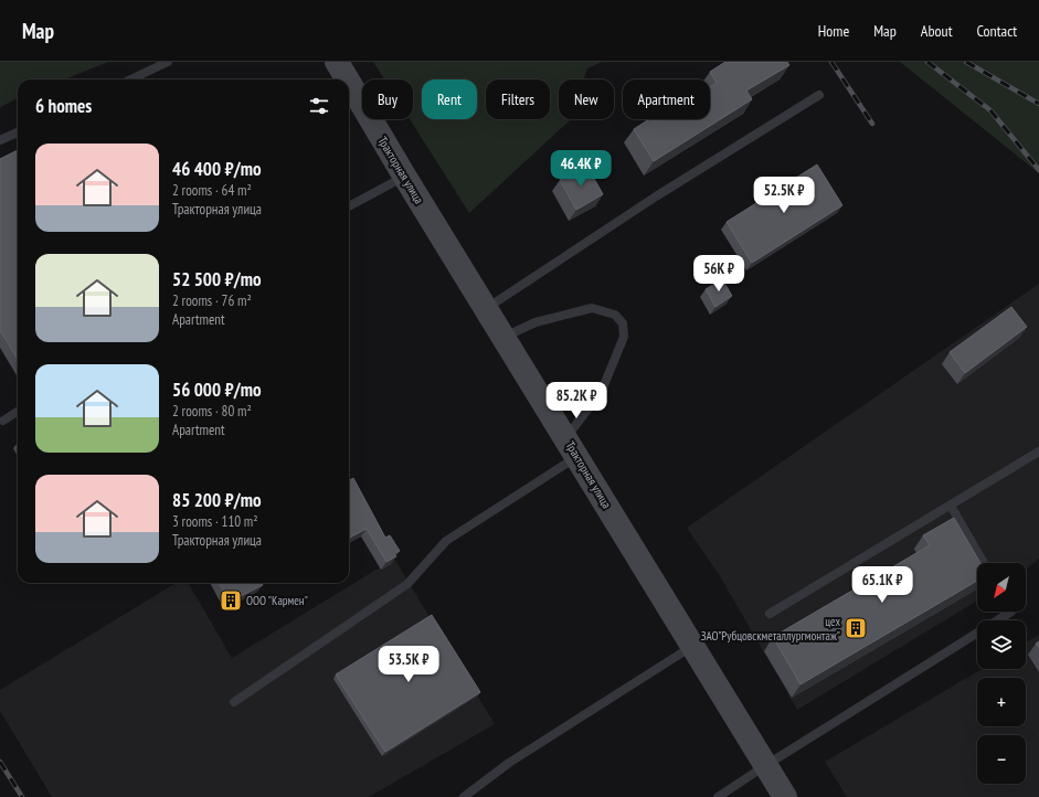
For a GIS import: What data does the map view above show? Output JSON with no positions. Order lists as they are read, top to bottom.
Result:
{
  "streets": {
    "main road": ["Тракторная улица"]
  },
  "places": {
    "building": ["ООО \"Кармен\"", "цех ЗАО\"Рубцовскметаллургмонтаж\""]
  },
  "north": "bottom left",
  "page": {
    "header": "Map",
    "nav": [
      "Home",
      "Map",
      "About",
      "Contact"
    ],
    "chip": [
      "Buy",
      "Rent",
      "Filters",
      "New",
      "Apartment"
    ],
    "heading": "6 homes",
    "list": [
      {
        "name": "46 400 ₽/mo",
        "note": "2 rooms · 64 m² · Тракторная улица"
      },
      {
        "name": "52 500 ₽/mo",
        "note": "2 rooms · 76 m² · Apartment"
      },
      {
        "name": "56 000 ₽/mo",
        "note": "2 rooms · 80 m² · Apartment"
      },
      {
        "name": "85 200 ₽/mo",
        "note": "3 rooms · 110 m² · Тракторная улица"
      }
    ],
    "price": [
      "46.4K ₽",
      "52.5K ₽",
      "56K ₽",
      "85.2K ₽",
      "65.1K ₽",
      "53.5K ₽"
    ],
    "map_buttons": ["+", "−"]
  }
}
